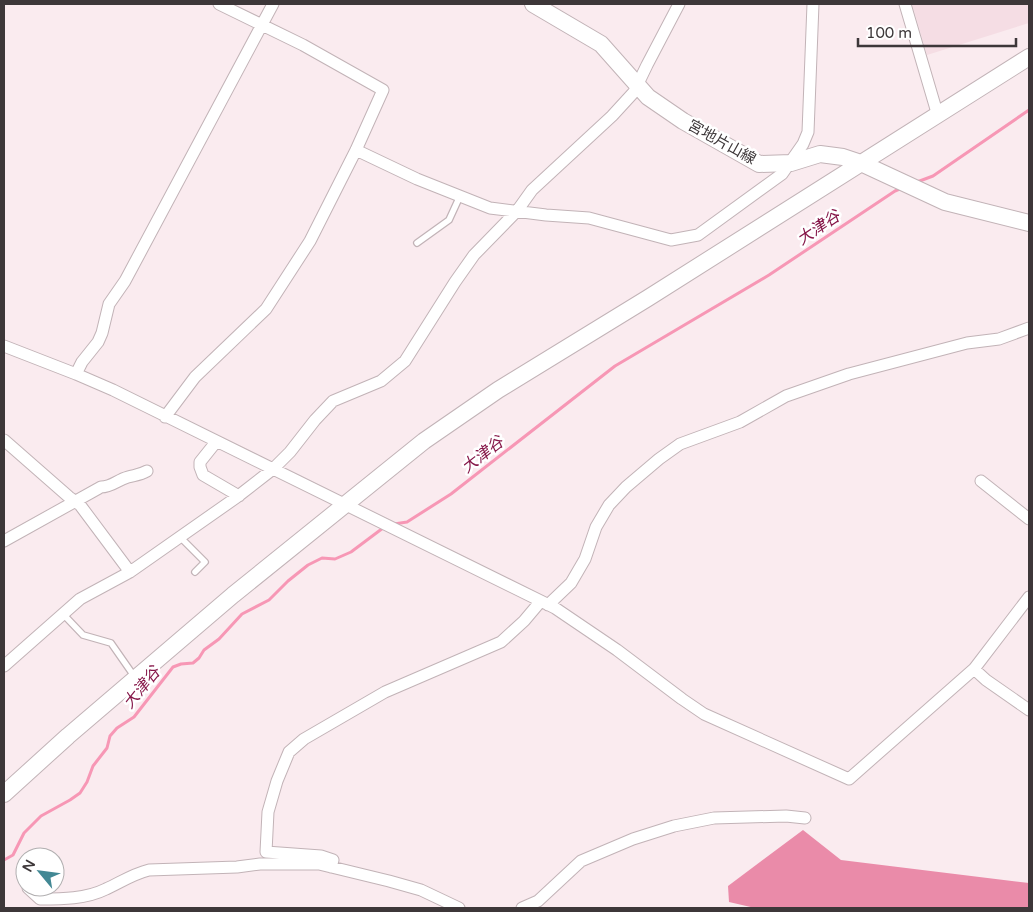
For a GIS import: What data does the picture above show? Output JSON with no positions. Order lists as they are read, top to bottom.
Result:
{
  "streets": {
    "street": ["宮地片山線"]
  },
  "water": ["大津谷"],
  "scale_bar": "100 m",
  "north": "top left"
}
